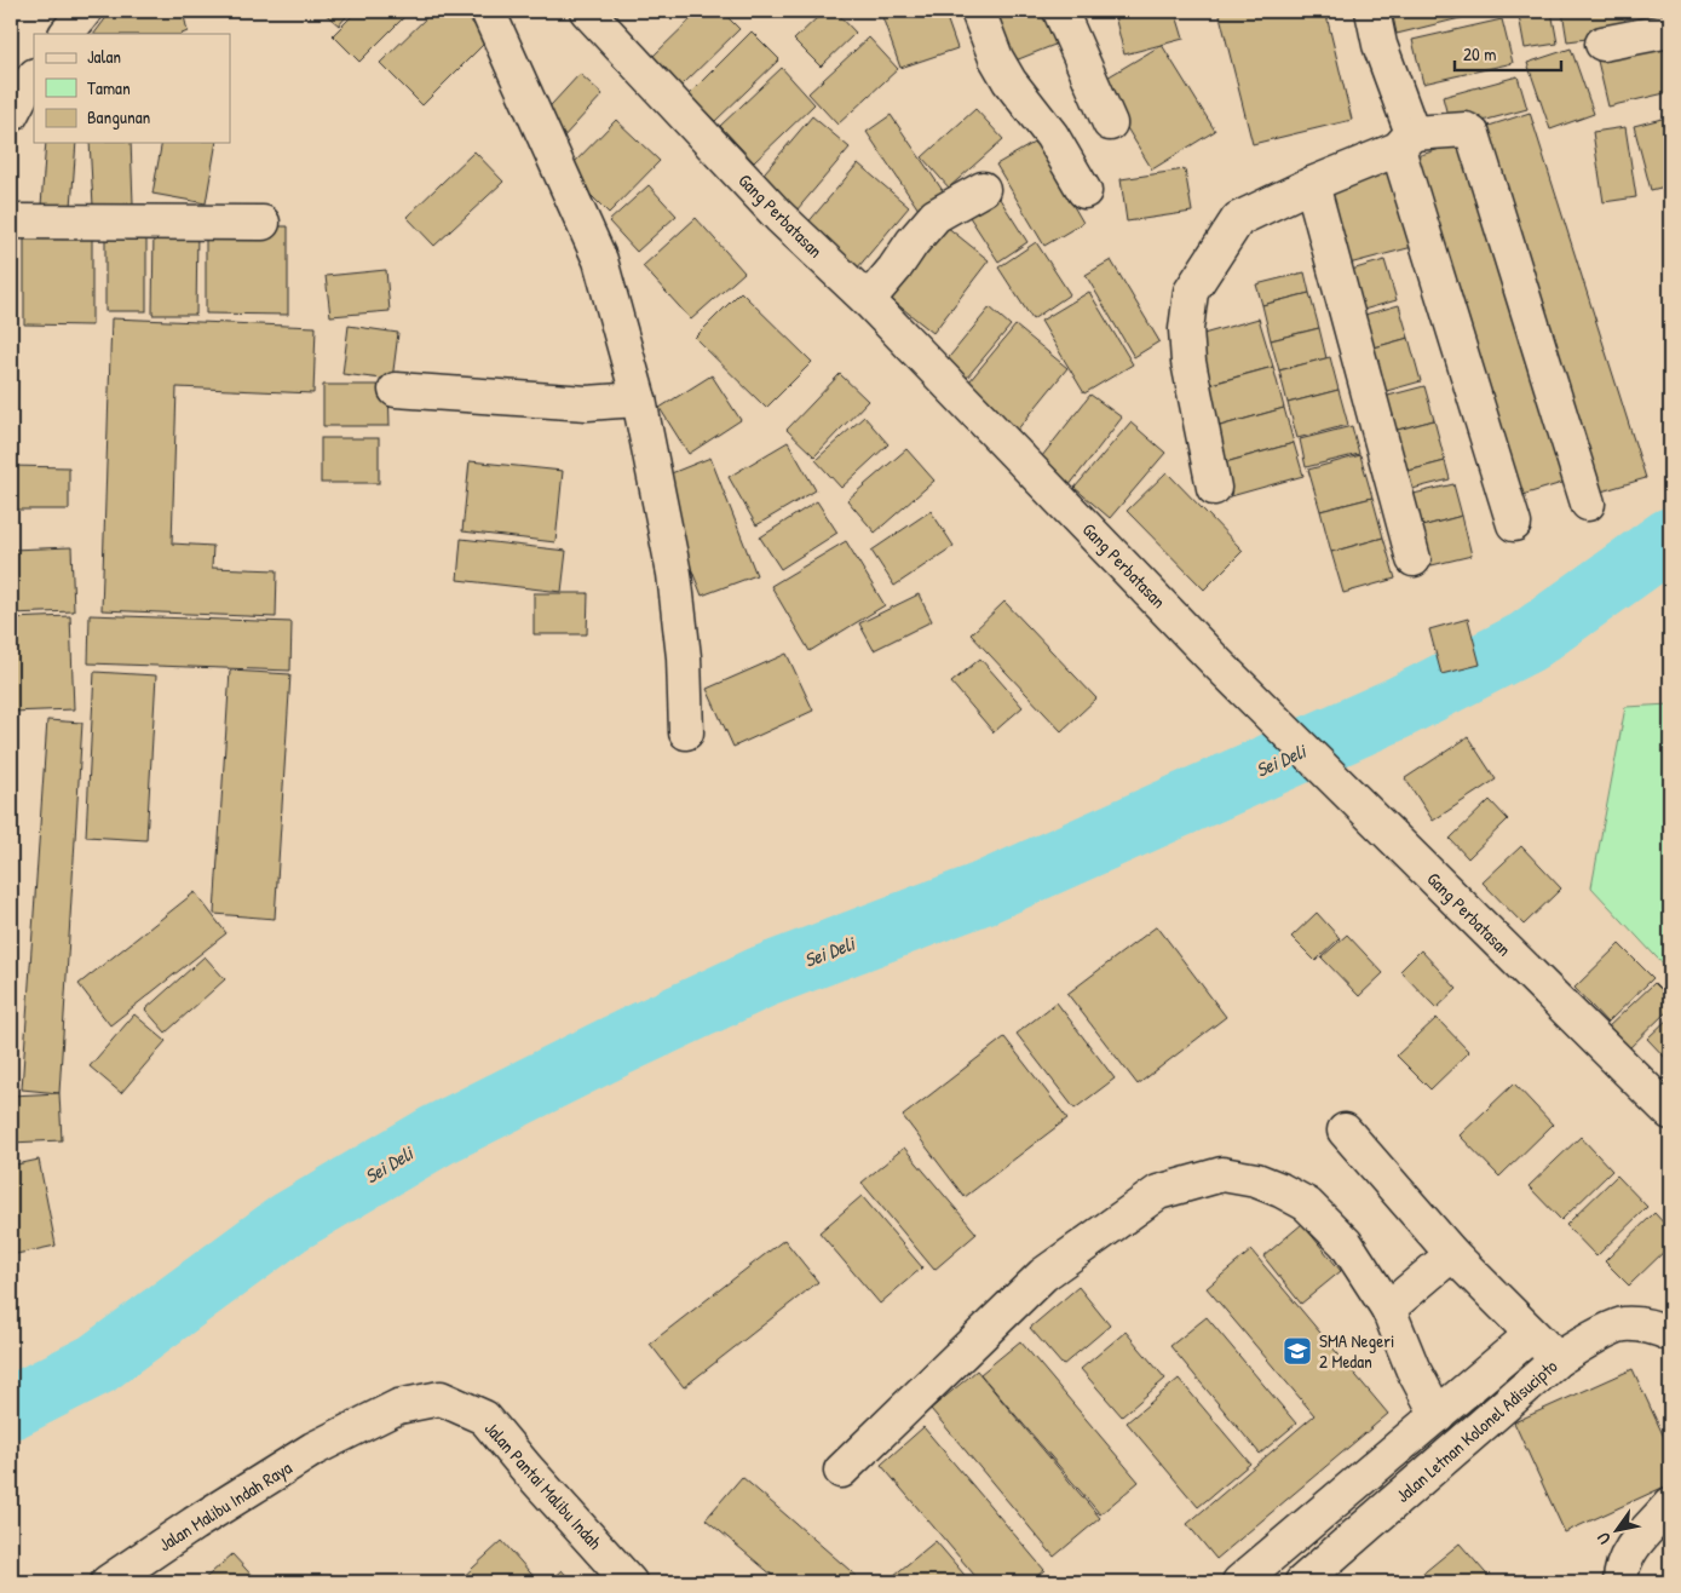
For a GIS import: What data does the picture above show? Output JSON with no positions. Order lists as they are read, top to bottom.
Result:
{
  "streets": {
    "street": [
      "Gang Perbatasan",
      "Jalan Letnan Kolonel Adisucipto",
      "Jalan Pantai Malibu Indah",
      "Jalan Malibu Indah Raya"
    ]
  },
  "crossings": [
    ["Jalan Pantai Malibu Indah", "Jalan Malibu Indah Raya"]
  ],
  "water": ["Sei Deli"],
  "places": {
    "school or university": ["SMA Negeri 2 Medan"]
  },
  "legend": ["Jalan", "Taman", "Bangunan"],
  "scale_bar": "20 m",
  "north": "bottom left"
}
